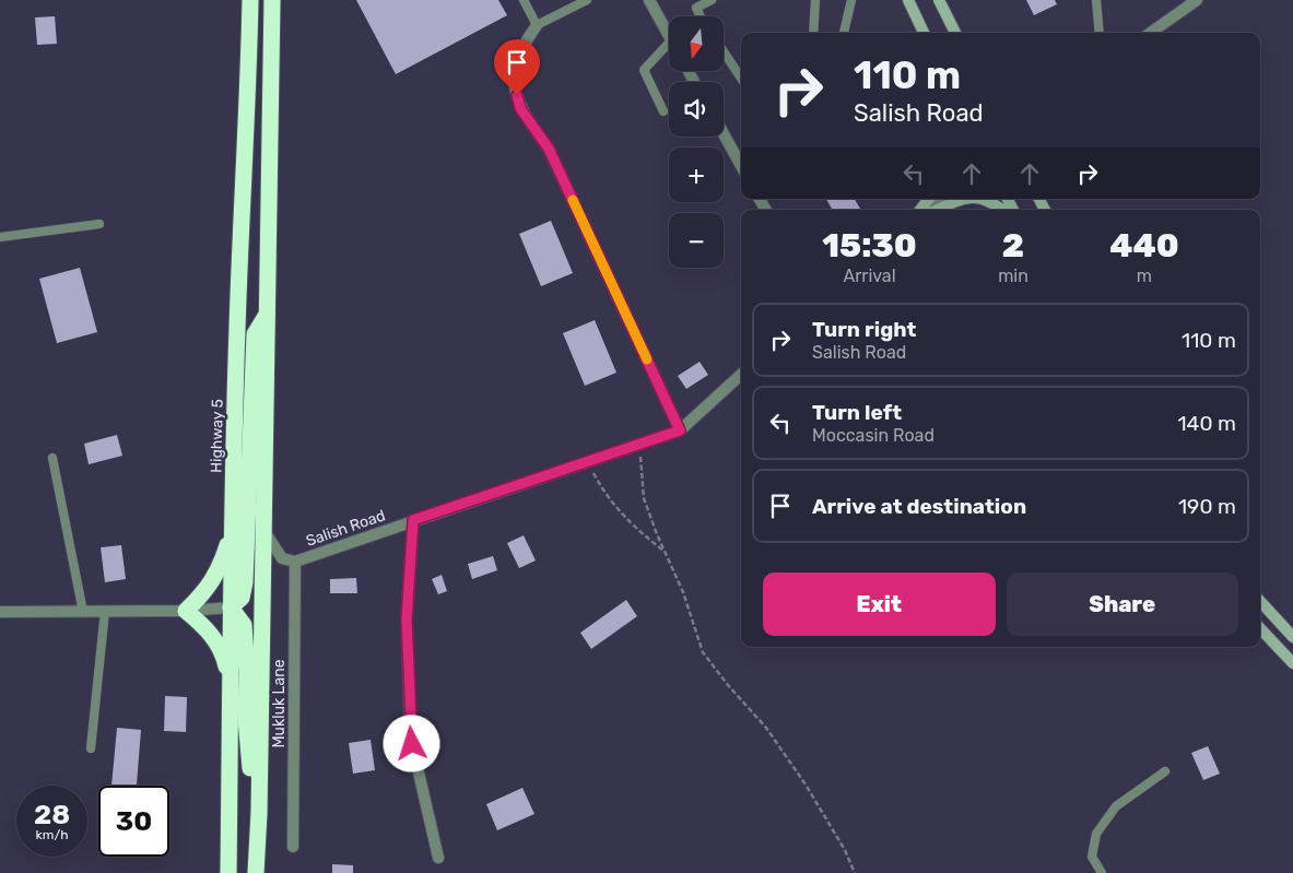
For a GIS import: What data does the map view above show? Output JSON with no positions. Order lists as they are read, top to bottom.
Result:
{
  "streets": {
    "highway": ["Highway 5"],
    "street": ["Salish Road", "Mukluk Lane"]
  },
  "crossings": [
    ["Salish Road", "Mukluk Lane"]
  ],
  "north": "bottom",
  "page": {
    "map_buttons": ["+", "−"],
    "turn": ["110 m", "Salish Road"],
    "eta": [
      "15:30",
      "Arrival",
      "2",
      "min",
      "440",
      "m"
    ],
    "list": [
      {
        "name": "Turn right",
        "note": "Salish Road",
        "value": "110 m"
      },
      {
        "name": "Turn left",
        "note": "Moccasin Road",
        "value": "140 m"
      },
      {
        "name": "Arrive at destination",
        "value": "190 m"
      }
    ],
    "buttons": ["Exit", "Share"],
    "speed": "28 km/h",
    "limit": "30"
  }
}
